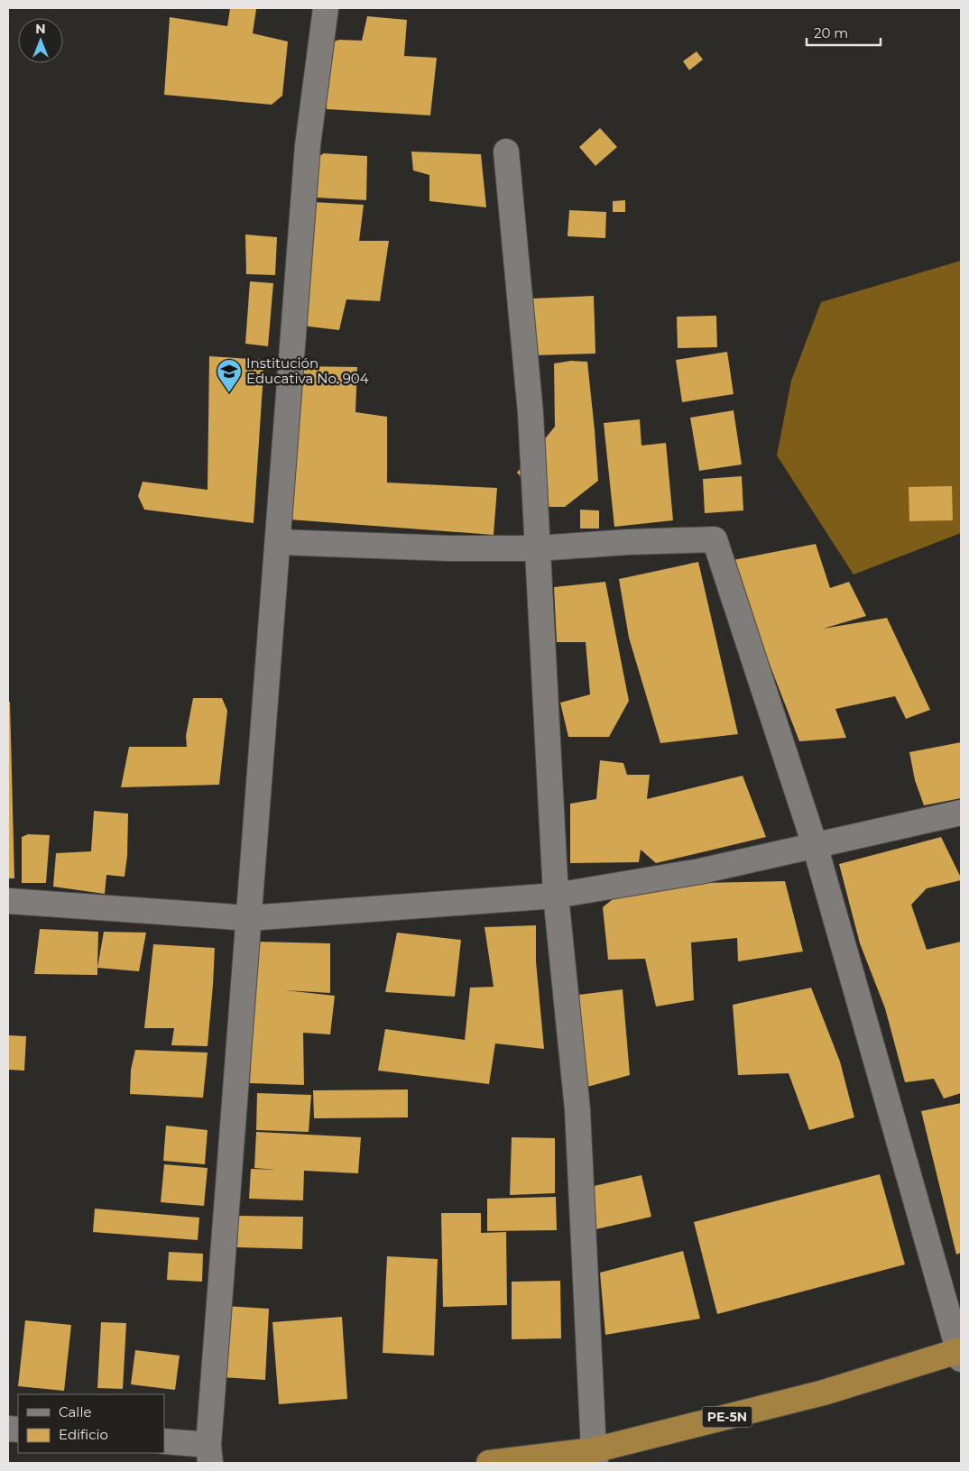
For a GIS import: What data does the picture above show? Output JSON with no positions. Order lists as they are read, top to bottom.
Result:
{
  "streets": {
    "highway": ["PE-5N"]
  },
  "places": {
    "school or university": ["Institución Educativa No. 904"]
  },
  "legend": ["Calle", "Edificio"],
  "scale_bar": "20 m",
  "north": "top"
}
